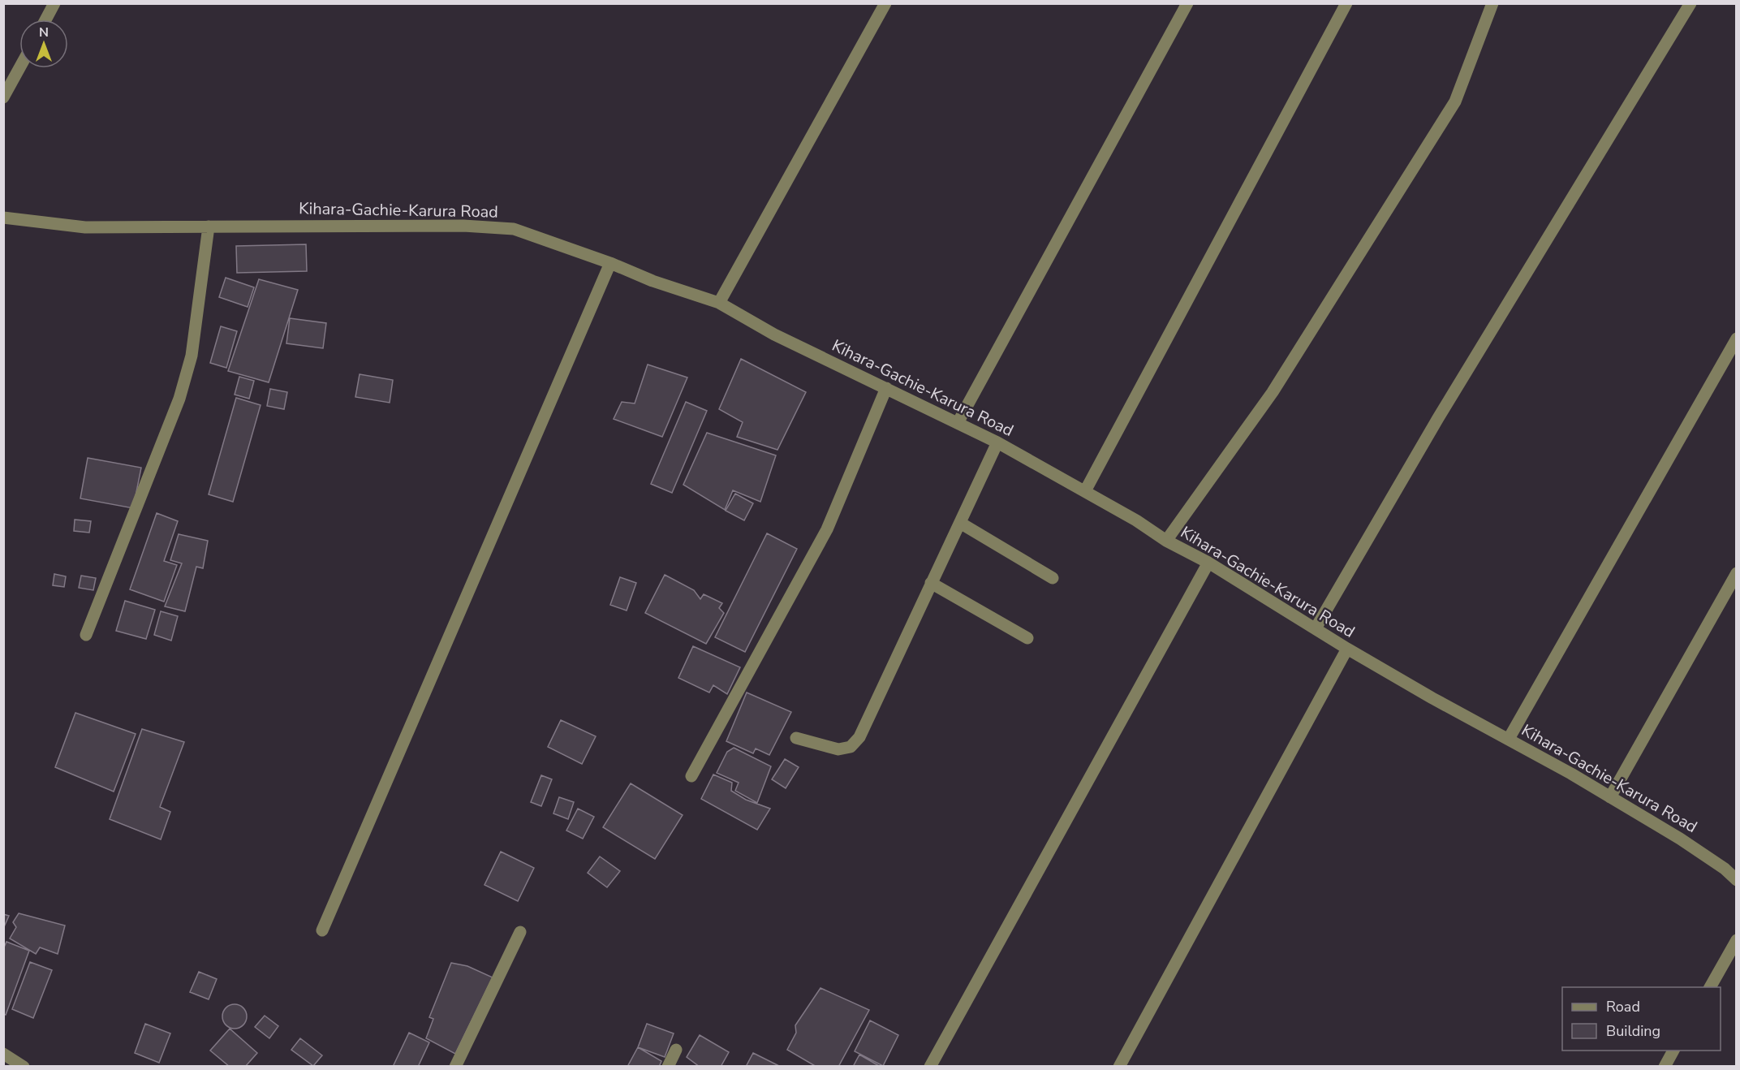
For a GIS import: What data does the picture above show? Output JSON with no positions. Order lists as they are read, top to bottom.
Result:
{
  "streets": {
    "street": ["Kihara-Gachie-Karura Road"]
  },
  "legend": ["Road", "Building"],
  "north": "top"
}
